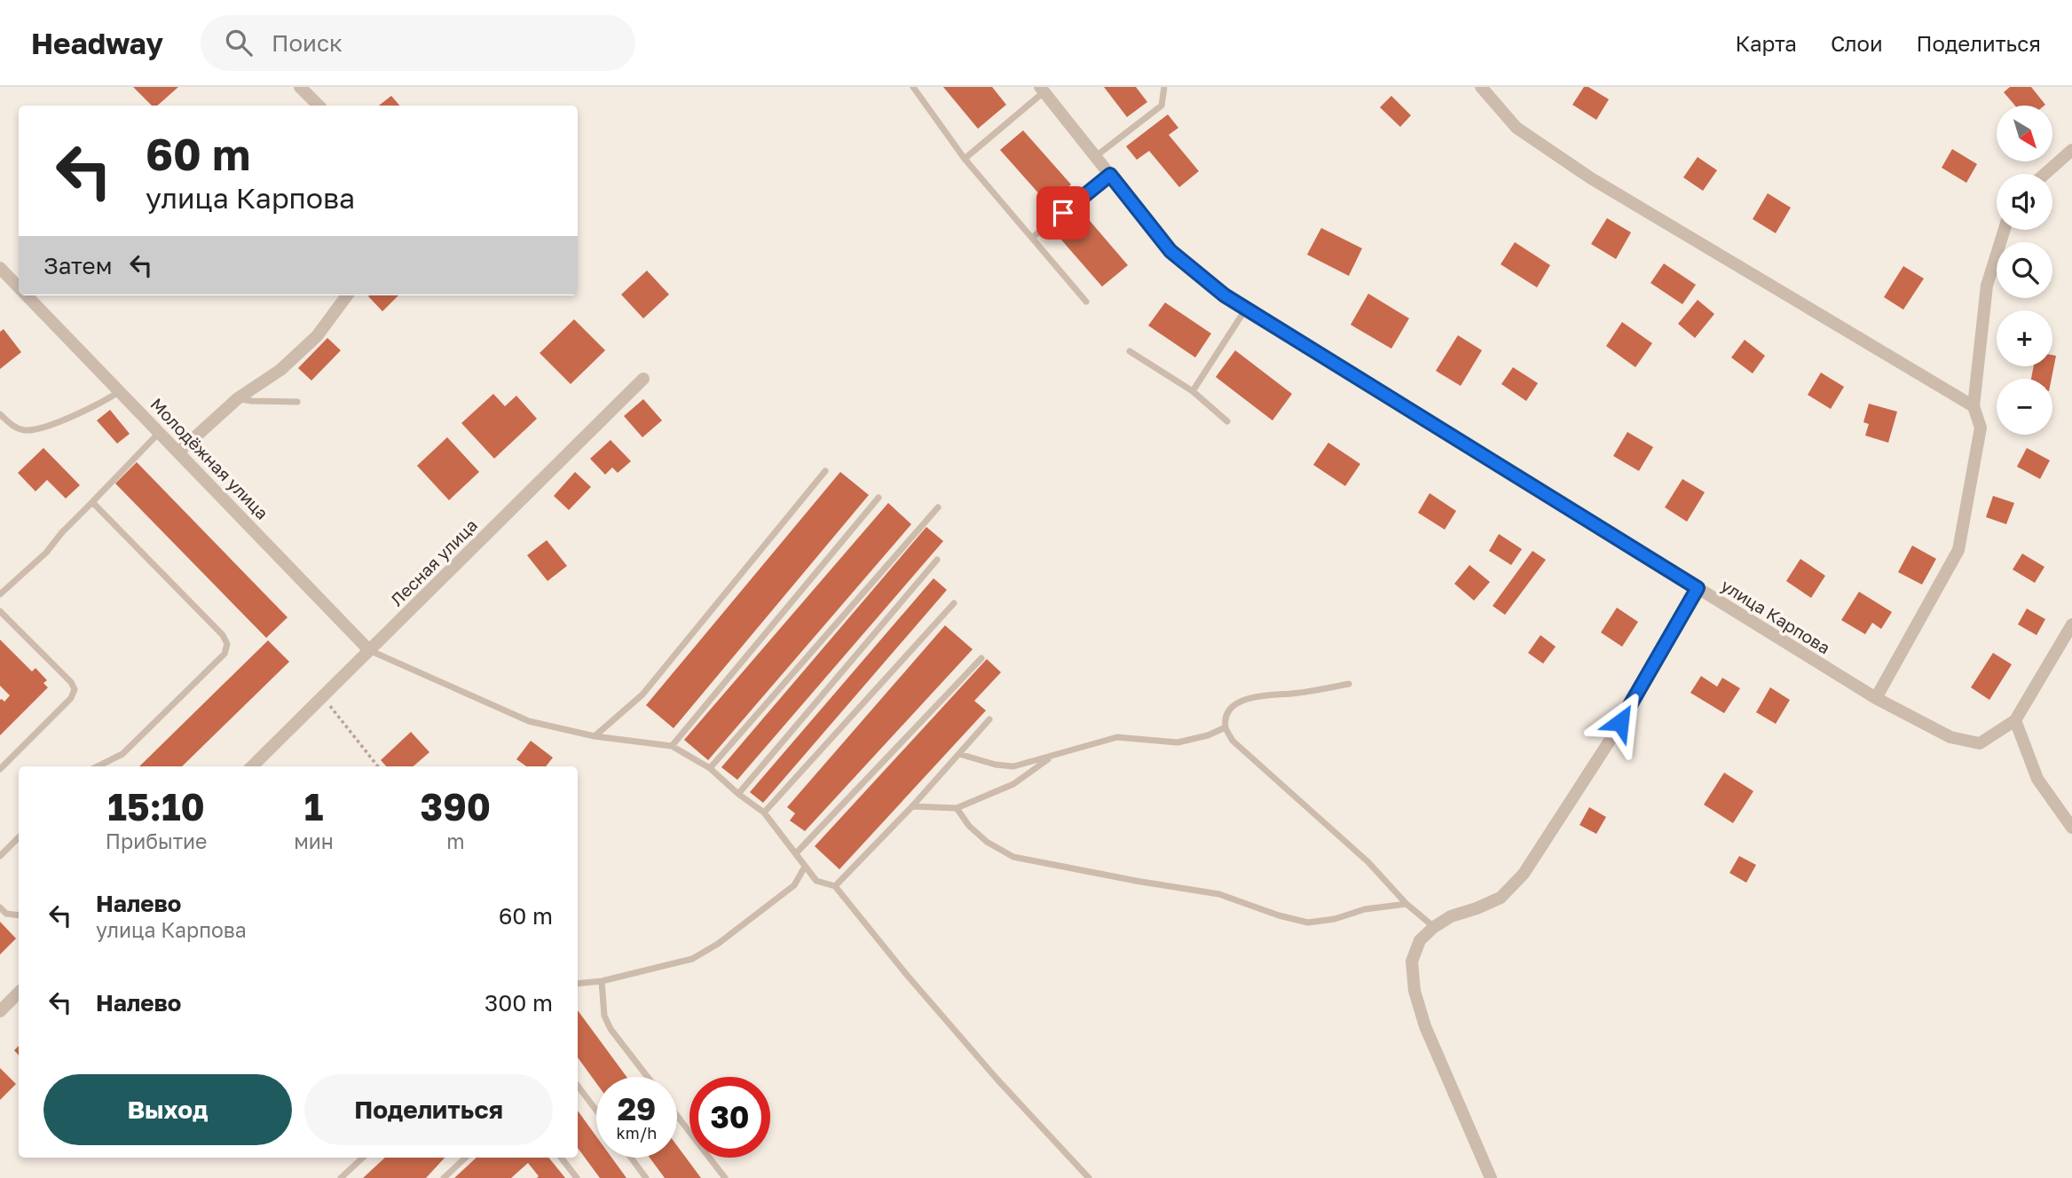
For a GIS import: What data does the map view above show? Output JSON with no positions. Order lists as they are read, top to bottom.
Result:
{
  "streets": {
    "street": ["Молодёжная улица", "Лесная улица", "улица Карпова"]
  },
  "crossings": [
    ["Молодёжная улица", "Лесная улица"]
  ],
  "north": "bottom right",
  "page": {
    "header": "Headway",
    "search": "Поиск",
    "nav": ["Карта", "Слои", "Поделиться"],
    "map_buttons": ["+", "−"],
    "turn": ["60 m", "улица Карпова"],
    "then": "Затем",
    "eta": [
      "15:10",
      "Прибытие",
      "1",
      "мин",
      "390",
      "m"
    ],
    "list": [
      {
        "name": "Налево",
        "note": "улица Карпова",
        "value": "60 m"
      },
      {
        "name": "Налево",
        "value": "300 m"
      }
    ],
    "buttons": ["Выход", "Поделиться"],
    "speed": "29 km/h",
    "limit": "30"
  }
}
